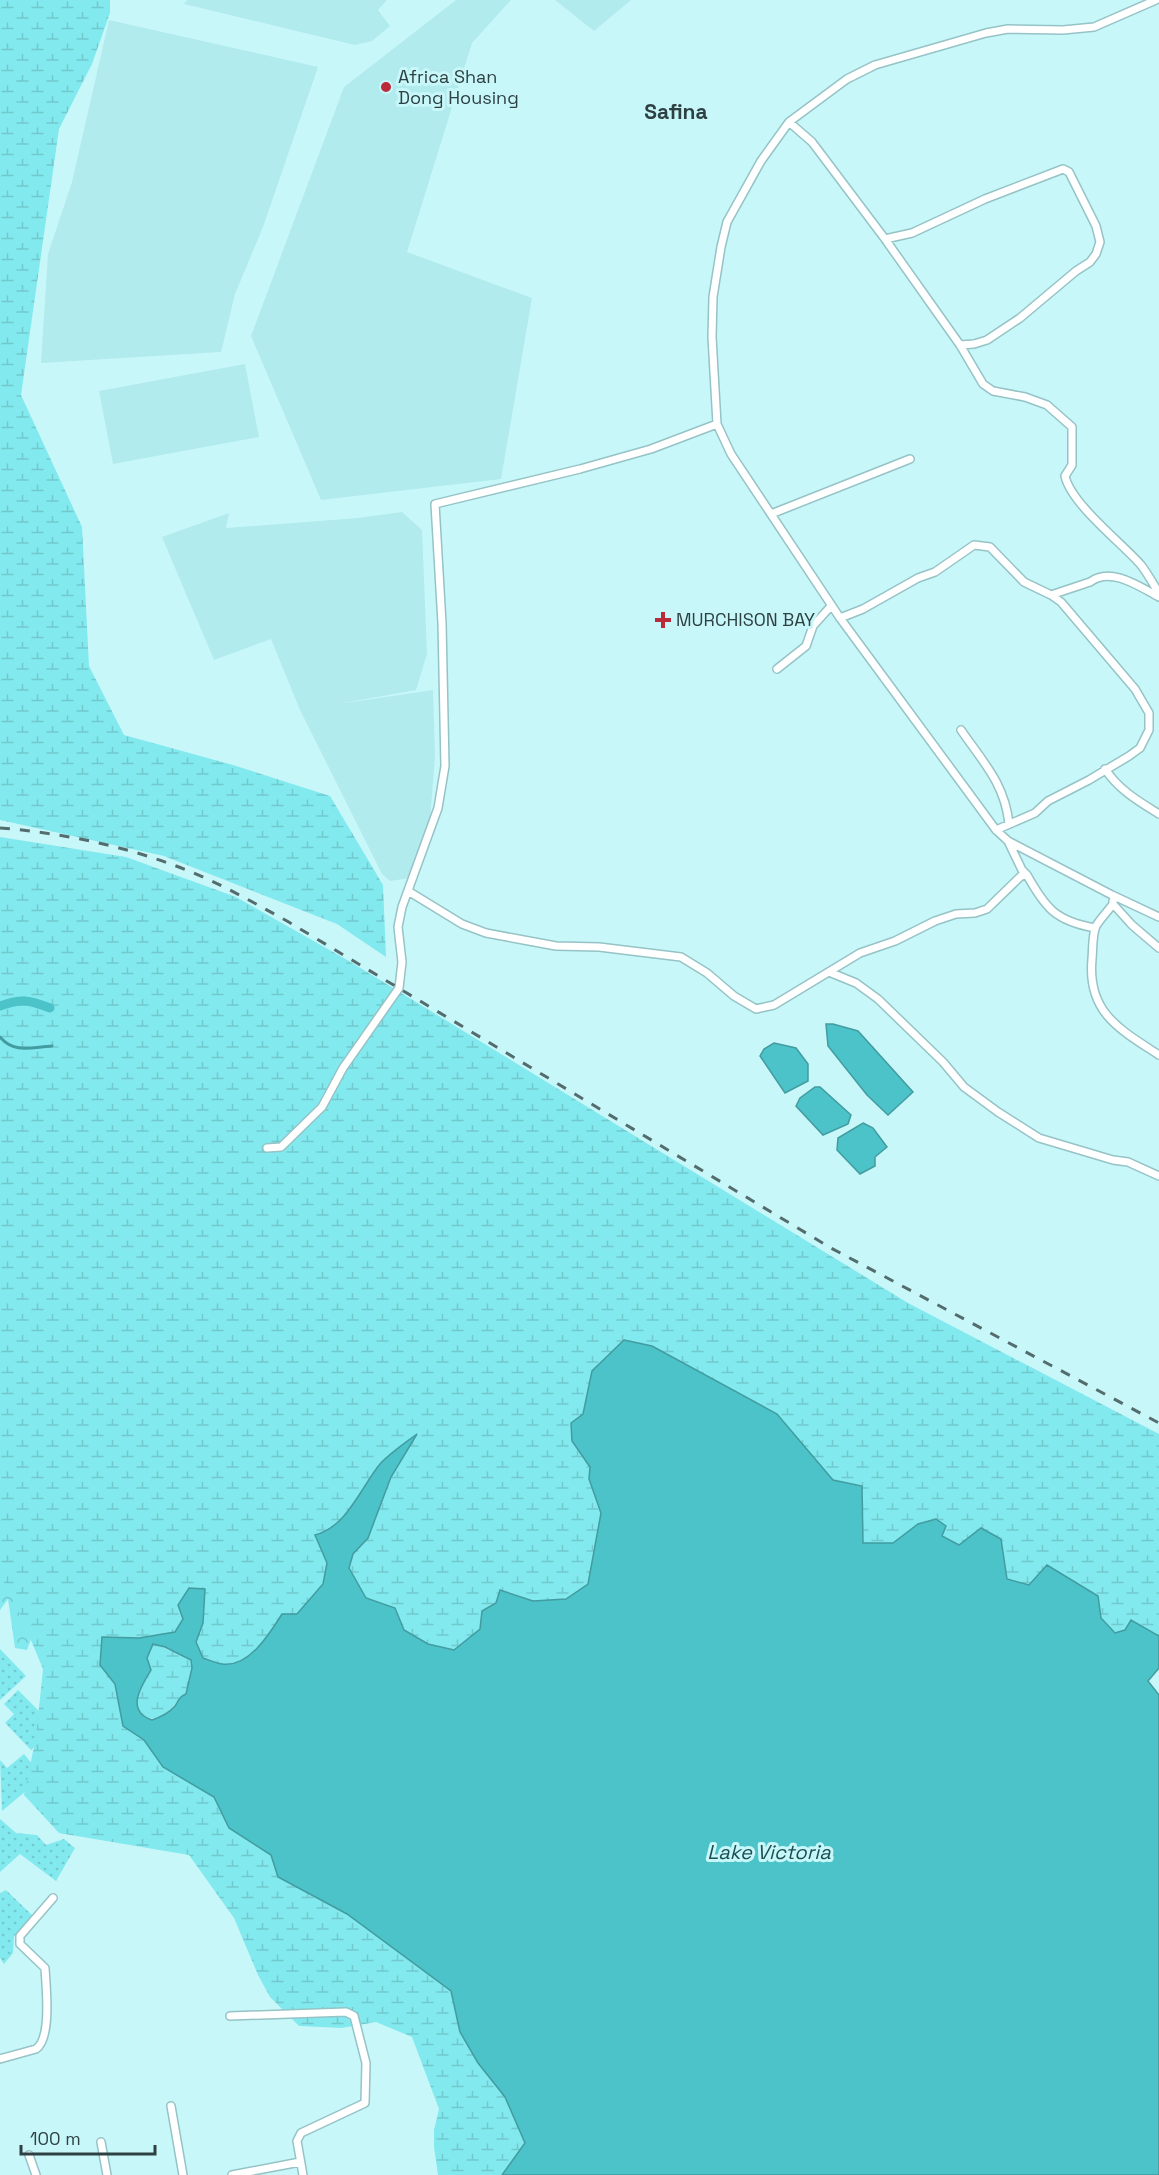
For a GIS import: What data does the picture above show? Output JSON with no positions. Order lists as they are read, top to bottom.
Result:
{
  "districts": ["Safina"],
  "water": ["Lake Victoria"],
  "places": {
    "other": ["Africa Shan Dong Housing"],
    "health": ["MURCHISON BAY"]
  },
  "scale_bar": "100 m"
}
